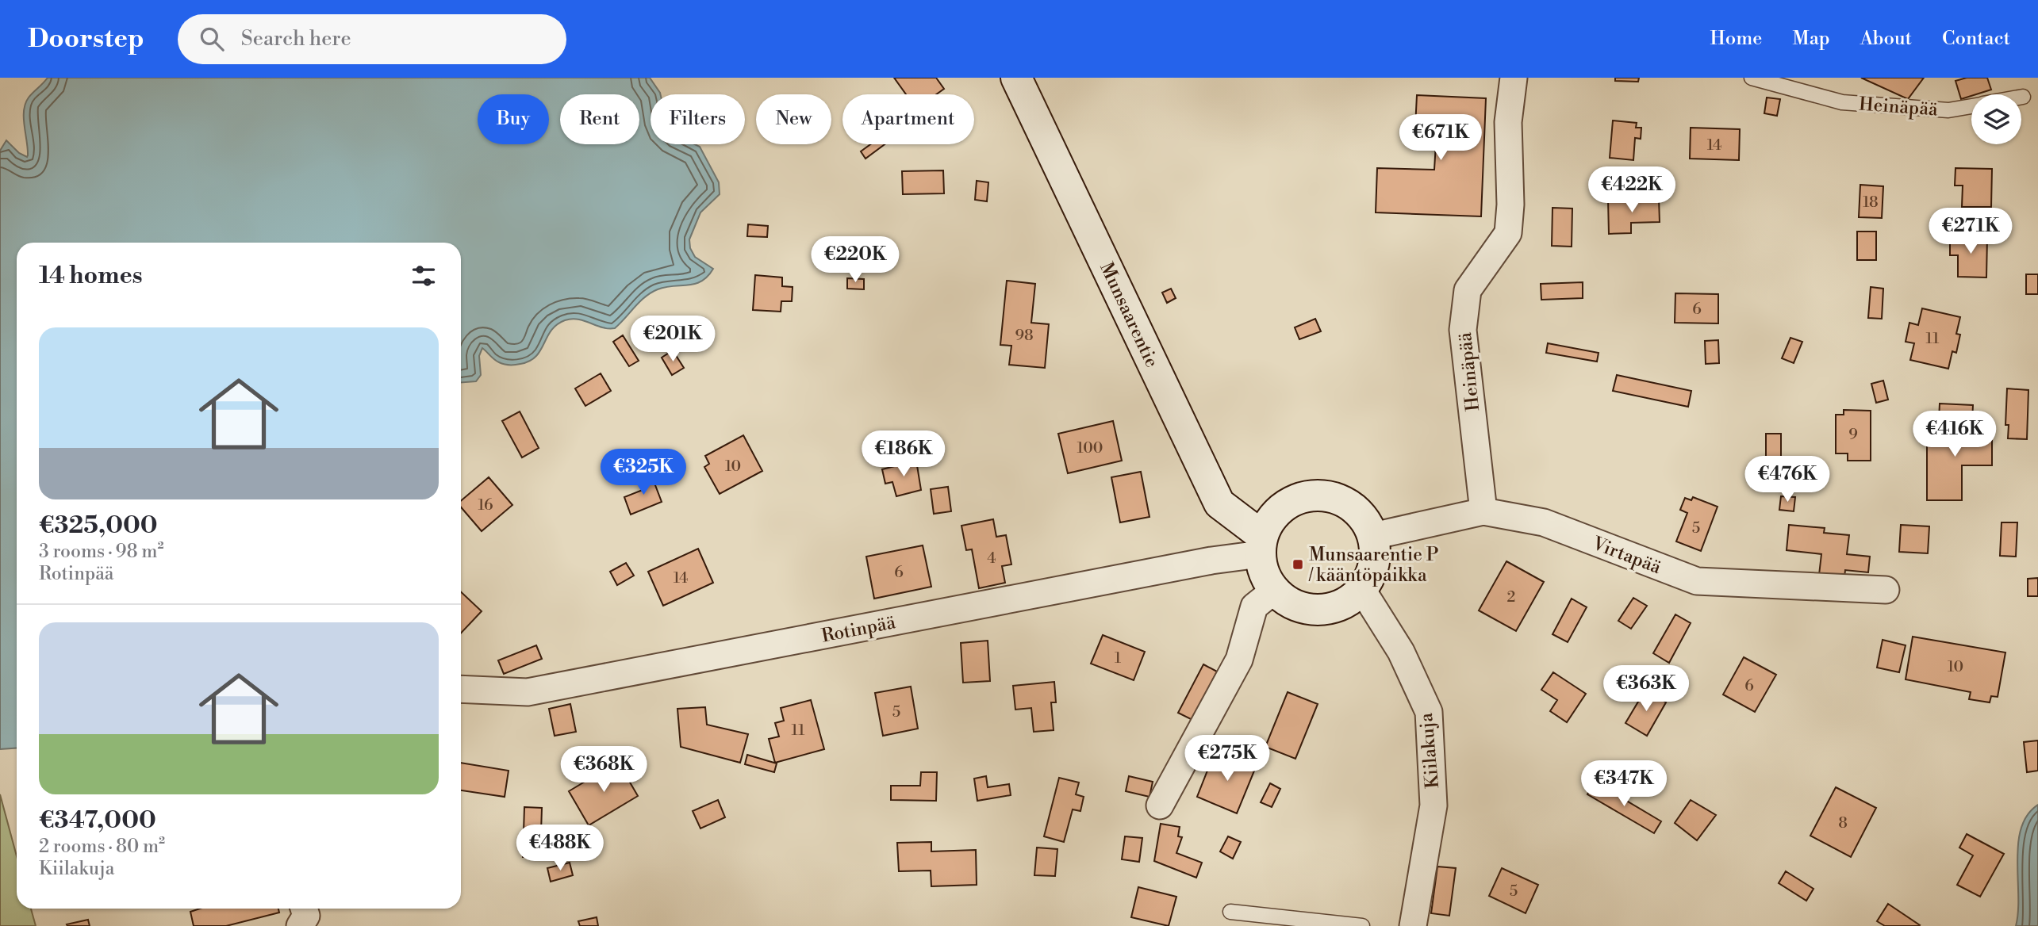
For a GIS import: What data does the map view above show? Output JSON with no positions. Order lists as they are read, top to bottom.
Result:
{
  "streets": {
    "street": [
      "Heinäpää",
      "Munsaarentie",
      "Virtapää",
      "Rotinpää",
      "Kiilakuja"
    ]
  },
  "crossings": [
    ["Heinäpää", "Virtapää"],
    ["Munsaarentie", "Virtapää"],
    ["Munsaarentie", "Rotinpää"],
    ["Munsaarentie", "Kiilakuja"],
    ["Virtapää", "Rotinpää"],
    ["Virtapää", "Kiilakuja"],
    ["Rotinpää", "Kiilakuja"]
  ],
  "places": {
    "transit": ["Munsaarentie P / kääntöpaikka"]
  },
  "house_numbers": [
    "14",
    "18",
    "6",
    "98",
    "11",
    "9",
    "100",
    "10",
    "16",
    "5",
    "4",
    "6",
    "14",
    "2",
    "1",
    "10",
    "6",
    "5",
    "11",
    "8",
    "5"
  ],
  "page": {
    "header": "Doorstep",
    "search": "Search here",
    "nav": [
      "Home",
      "Map",
      "About",
      "Contact"
    ],
    "chip": [
      "Buy",
      "Rent",
      "Filters",
      "New",
      "Apartment"
    ],
    "price": [
      "€671K",
      "€422K",
      "€271K",
      "€220K",
      "€201K",
      "€416K",
      "€186K",
      "€325K",
      "€476K",
      "€363K",
      "€275K",
      "€368K",
      "€347K",
      "€488K"
    ],
    "heading": "14 homes",
    "list": [
      {
        "name": "€325,000",
        "note": "3 rooms · 98 m² · Rotinpää"
      },
      {
        "name": "€347,000",
        "note": "2 rooms · 80 m² · Kiilakuja"
      }
    ]
  }
}
